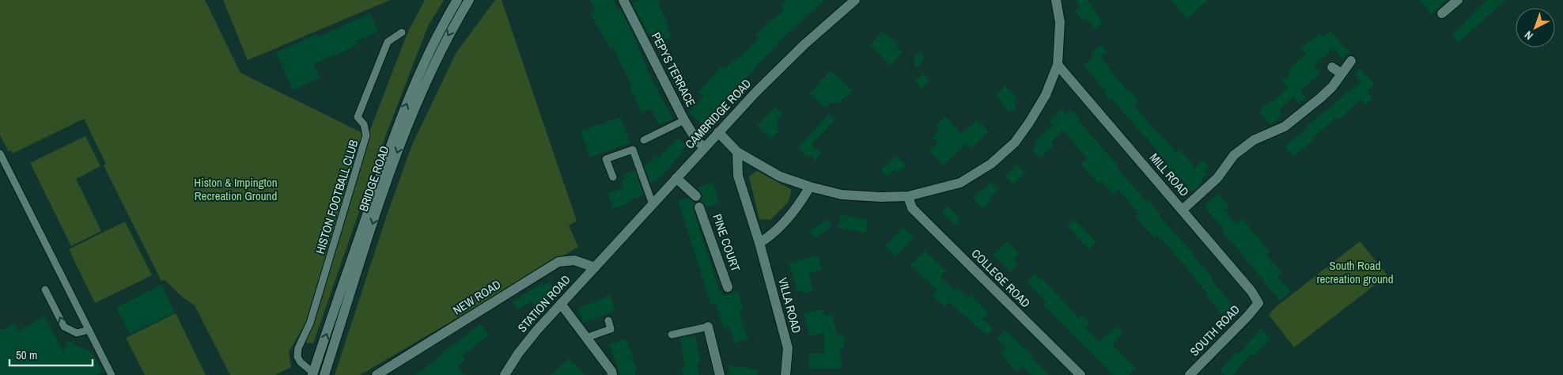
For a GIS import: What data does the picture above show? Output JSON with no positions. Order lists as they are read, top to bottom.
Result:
{
  "streets": {
    "street": [
      "PEPYS TERRACE",
      "CAMBRIDGE ROAD",
      "MILL ROAD",
      "BRIDGE ROAD",
      "PINE COURT",
      "COLLEGE ROAD",
      "NEW ROAD",
      "STATION ROAD",
      "VILLA ROAD",
      "SOUTH ROAD"
    ],
    "lane": ["HISTON FOOTBALL CLUB"]
  },
  "crossings": [
    ["PEPYS TERRACE", "CAMBRIDGE ROAD"],
    ["CAMBRIDGE ROAD", "STATION ROAD"],
    ["MILL ROAD", "SOUTH ROAD"],
    ["BRIDGE ROAD", "HISTON FOOTBALL CLUB"],
    ["NEW ROAD", "STATION ROAD"]
  ],
  "parks": ["Histon & Impington Recreation Ground", "South Road recreation ground"],
  "scale_bar": "50 m",
  "north": "bottom left"
}
